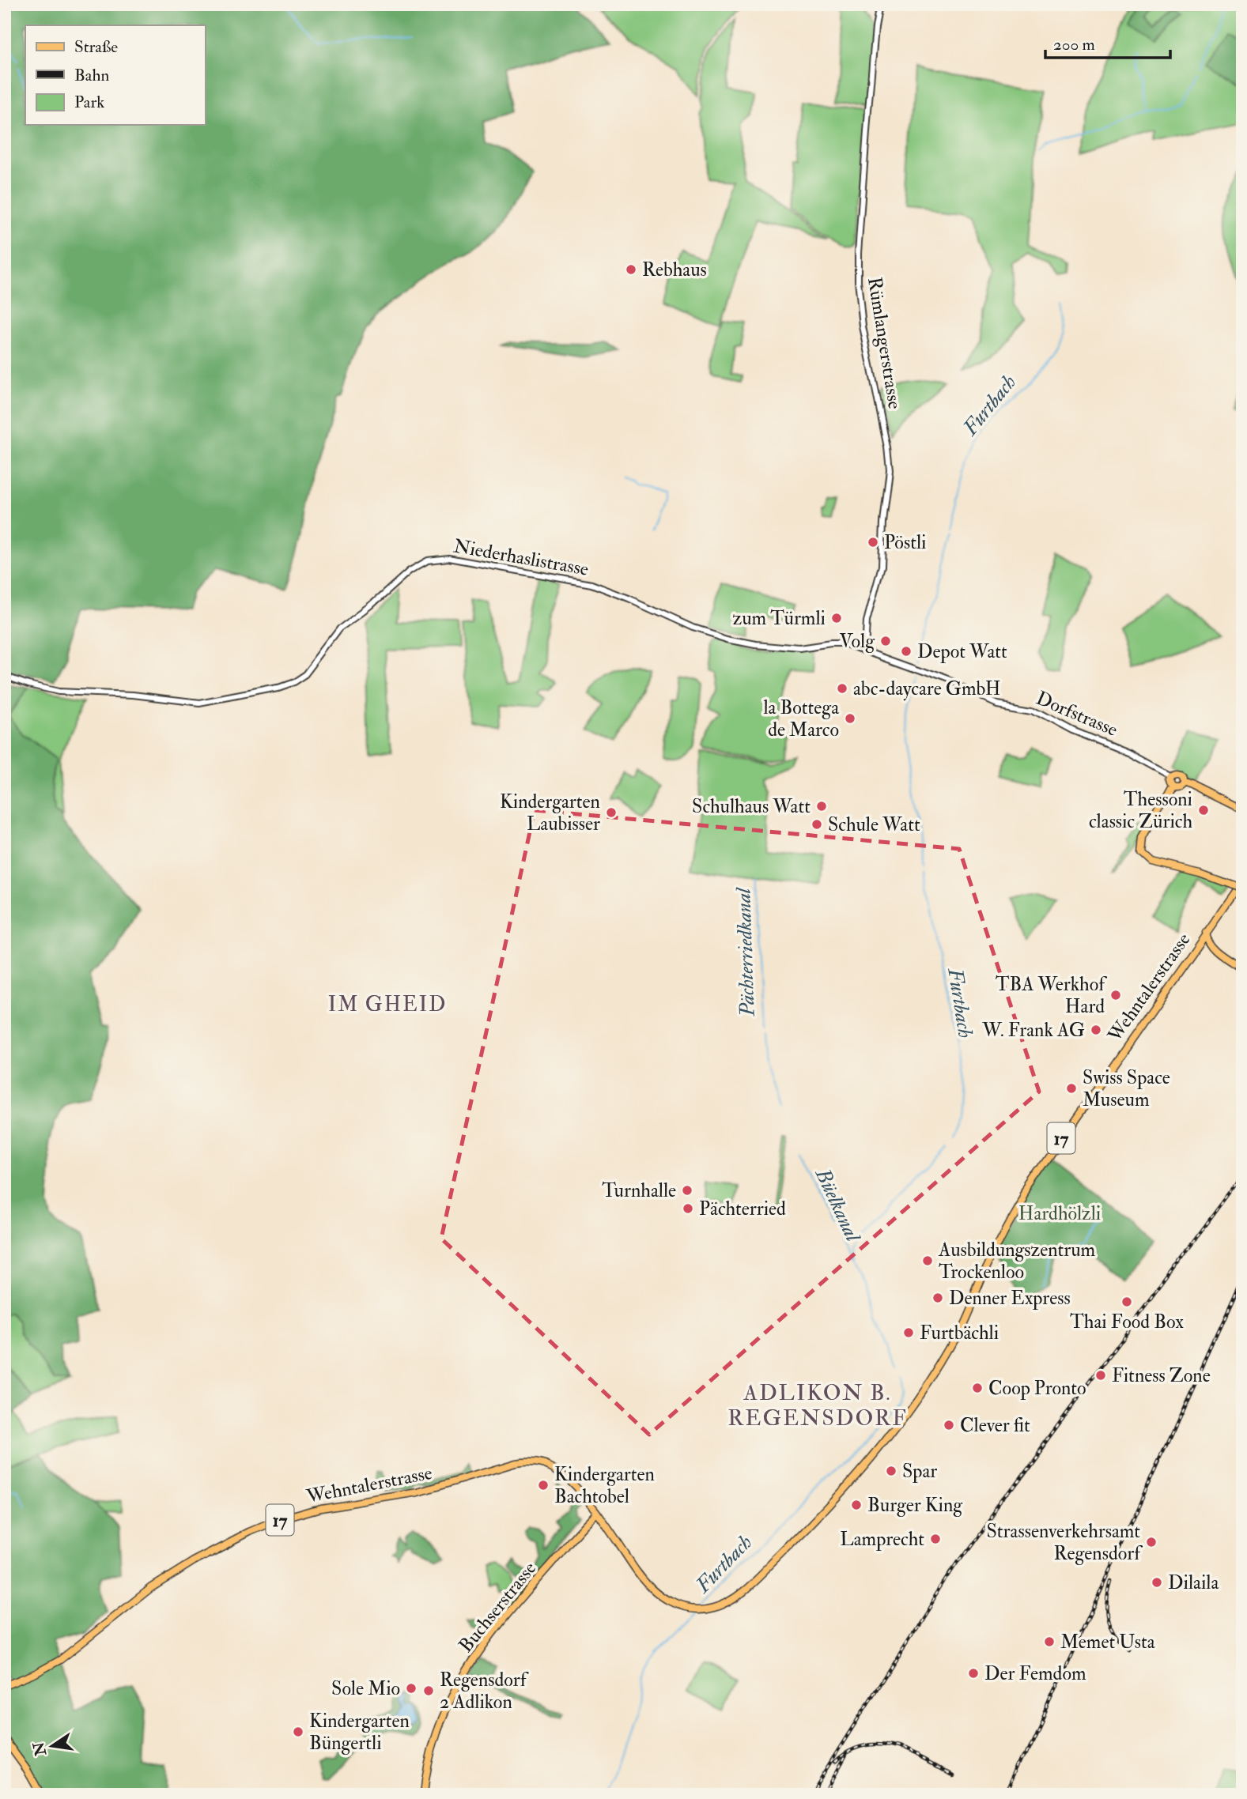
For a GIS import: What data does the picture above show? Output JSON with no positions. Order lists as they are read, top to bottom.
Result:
{
  "streets": {
    "main road": ["Wehntalerstrasse", "17", "Buchserstrasse"],
    "street": ["Rümlangerstrasse", "Niederhaslistrasse", "Dorfstrasse"]
  },
  "crossings": [
    ["Rümlangerstrasse", "Niederhaslistrasse"],
    ["Niederhaslistrasse", "Dorfstrasse"],
    ["Wehntalerstrasse", "Buchserstrasse"]
  ],
  "districts": ["IM GHEID", "ADLIKON B. REGENSDORF"],
  "water": ["Furtbach", "Pächterriedkanal", "Büelkanal"],
  "parks": ["Hardhölzli"],
  "places": [
    "Rebhaus",
    "Pöstli",
    "zum Türmli",
    "Volg",
    "Depot Watt",
    "abc-daycare GmbH",
    "la Bottega de Marco",
    "Schulhaus Watt",
    "Thessoni classic Zürich",
    "Kindergarten Laubisser",
    "Schule Watt",
    "TBA Werkhof Hard",
    "W. Frank AG",
    "Swiss Space Museum",
    "Turnhalle",
    "Pächterried",
    "Ausbildungszentrum Trockenloo",
    "Denner Express",
    "Thai Food Box",
    "Furtbächli",
    "Fitness Zone",
    "Coop Pronto",
    "Clever fit",
    "Spar",
    "Kindergarten Bachtobel",
    "Burger King",
    "Lamprecht",
    "Strassenverkehrsamt Regensdorf",
    "Dilaila",
    "Memet Usta",
    "Der Femdom",
    "Sole Mio",
    "Regensdorf 2 Adlikon",
    "Kindergarten Büngertli"
  ],
  "legend": ["Straße", "Bahn", "Park"],
  "scale_bar": "200 m",
  "north": "left"
}
